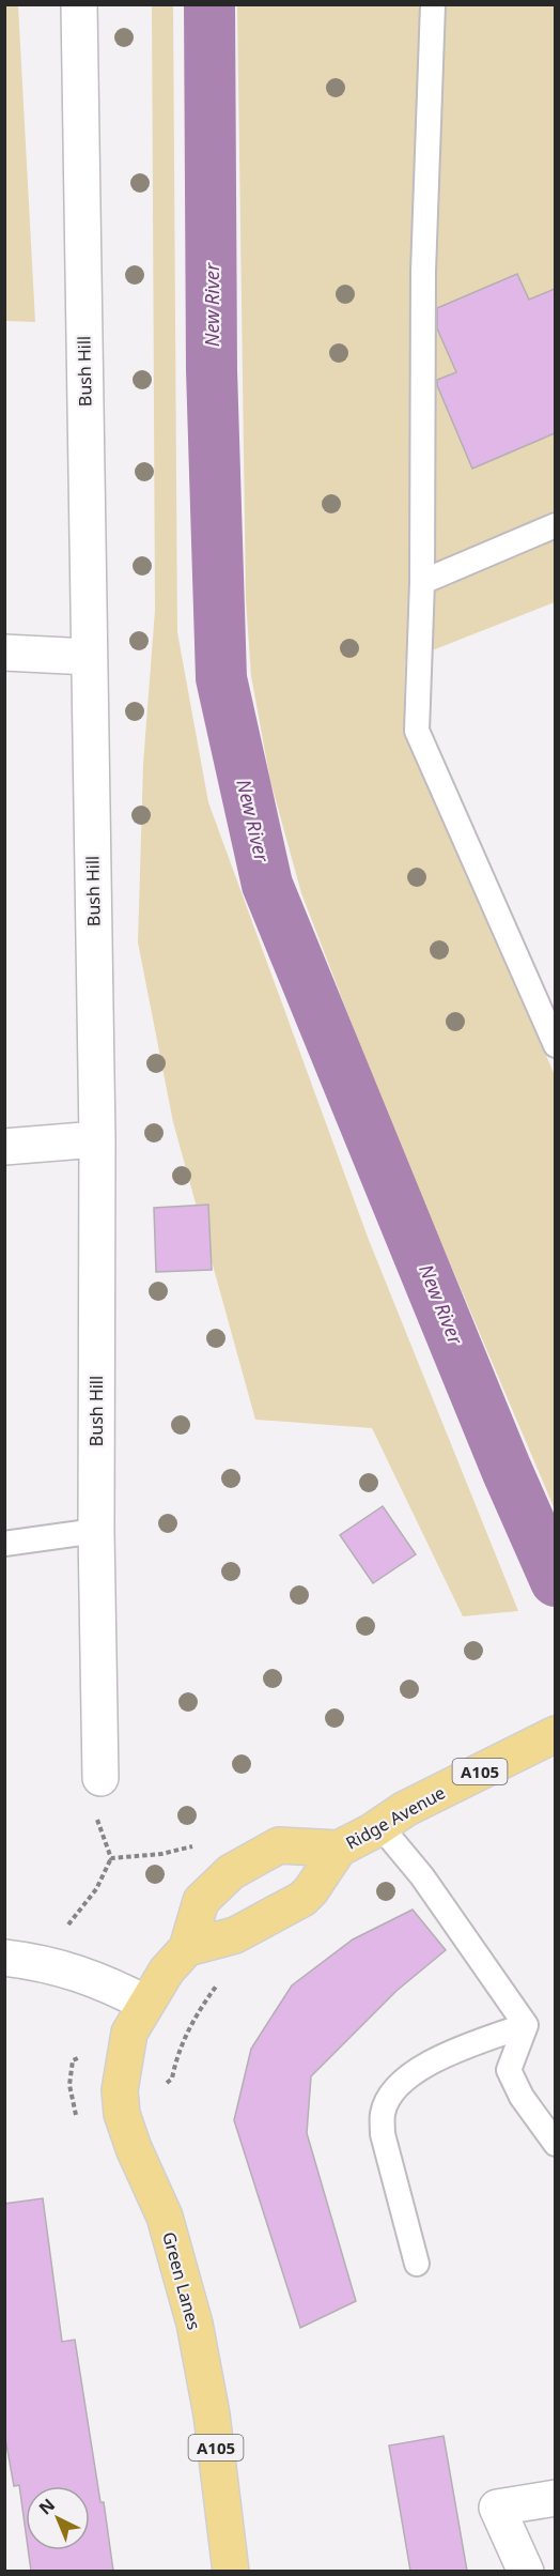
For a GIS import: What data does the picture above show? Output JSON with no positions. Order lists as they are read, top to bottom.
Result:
{
  "streets": {
    "main road": ["A105", "Ridge Avenue", "Green Lanes"],
    "street": ["Bush Hill"]
  },
  "crossings": [
    ["Ridge Avenue", "Green Lanes"]
  ],
  "water": ["New River"],
  "north": "top left"
}
